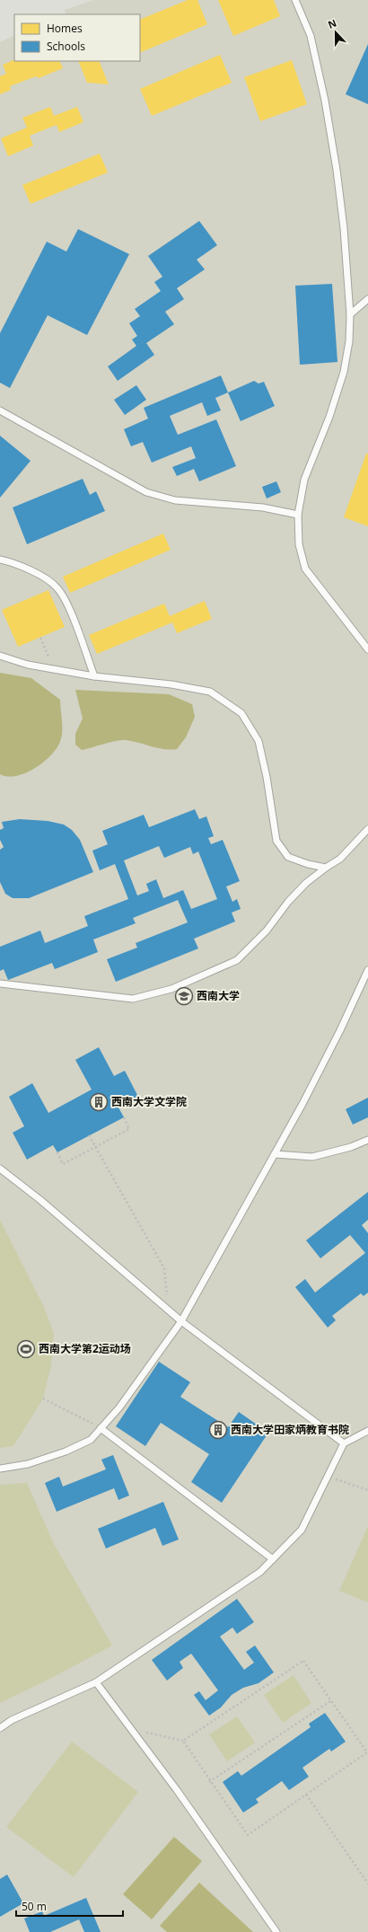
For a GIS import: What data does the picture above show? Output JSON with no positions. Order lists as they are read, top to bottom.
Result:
{
  "places": {
    "school or university": ["西南大学"],
    "building": ["西南大学文学院", "西南大学田家炳教育书院"],
    "sports": ["西南大学第2运动场"]
  },
  "legend": ["Homes", "Schools"],
  "scale_bar": "50 m",
  "north": "top"
}
